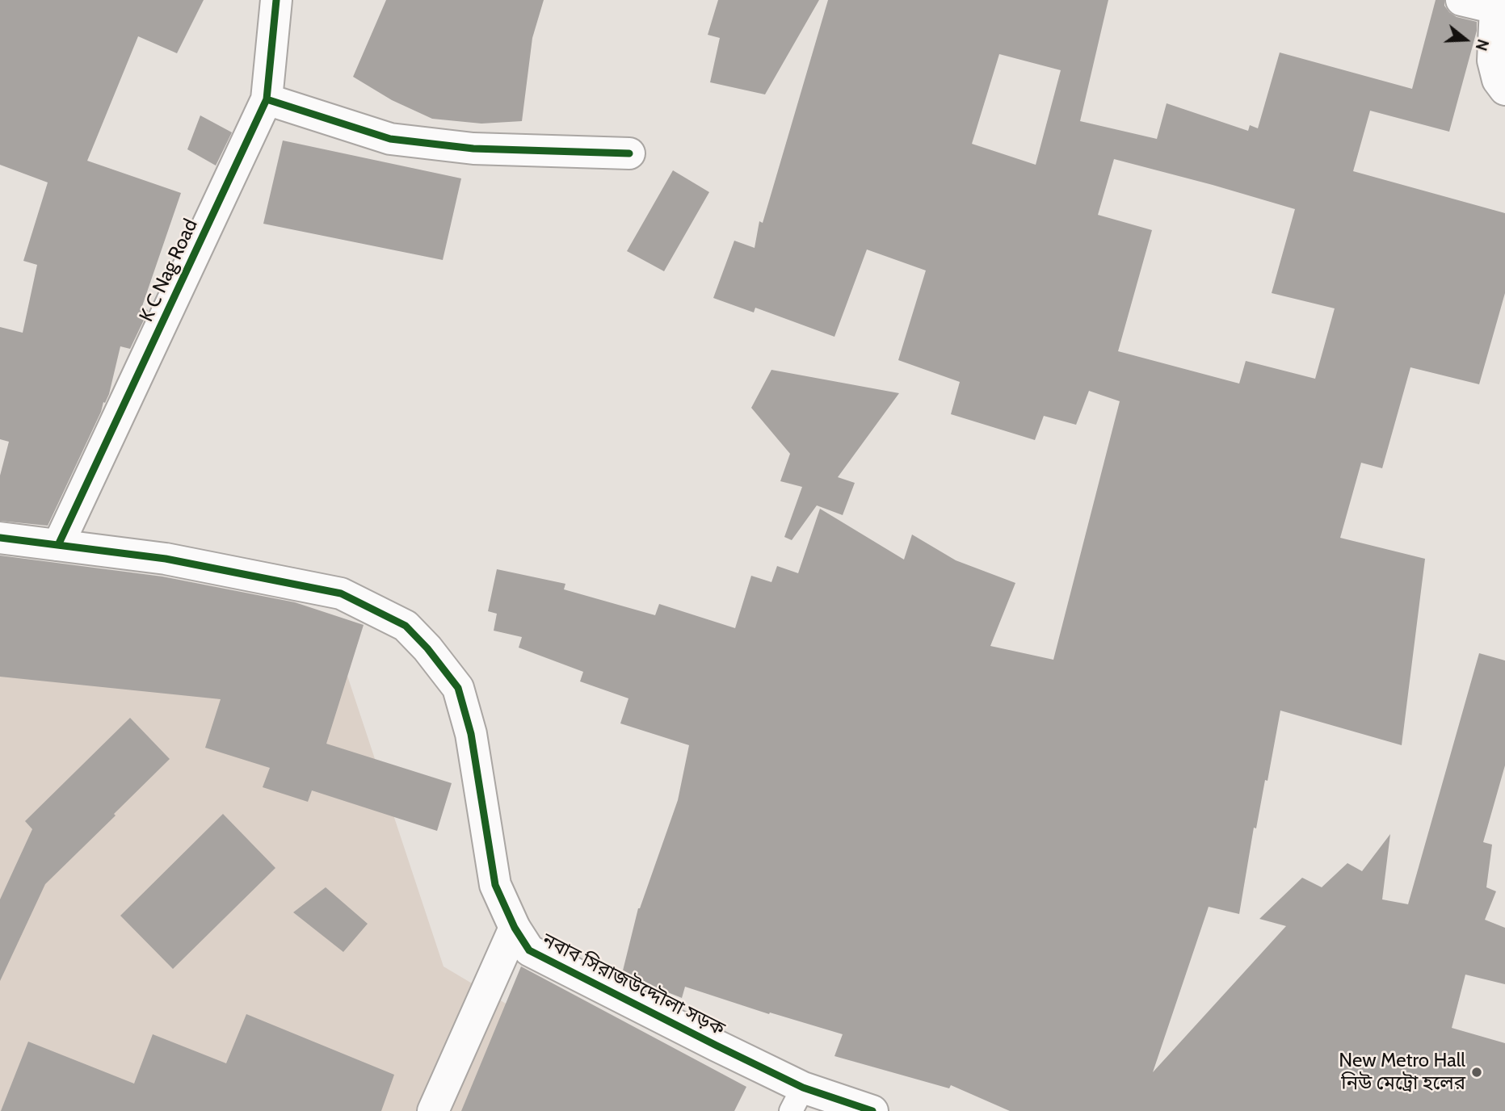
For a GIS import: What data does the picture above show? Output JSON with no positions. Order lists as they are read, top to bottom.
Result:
{
  "streets": {
    "street": ["K C Nag Road", "নবাব সিরাজউদ্দৌলা সড়ক"]
  },
  "crossings": [
    ["K C Nag Road", "নবাব সিরাজউদ্দৌলা সড়ক"]
  ],
  "places": ["New Metro Hall নিউ মেট্রো হলের"],
  "north": "right"
}
